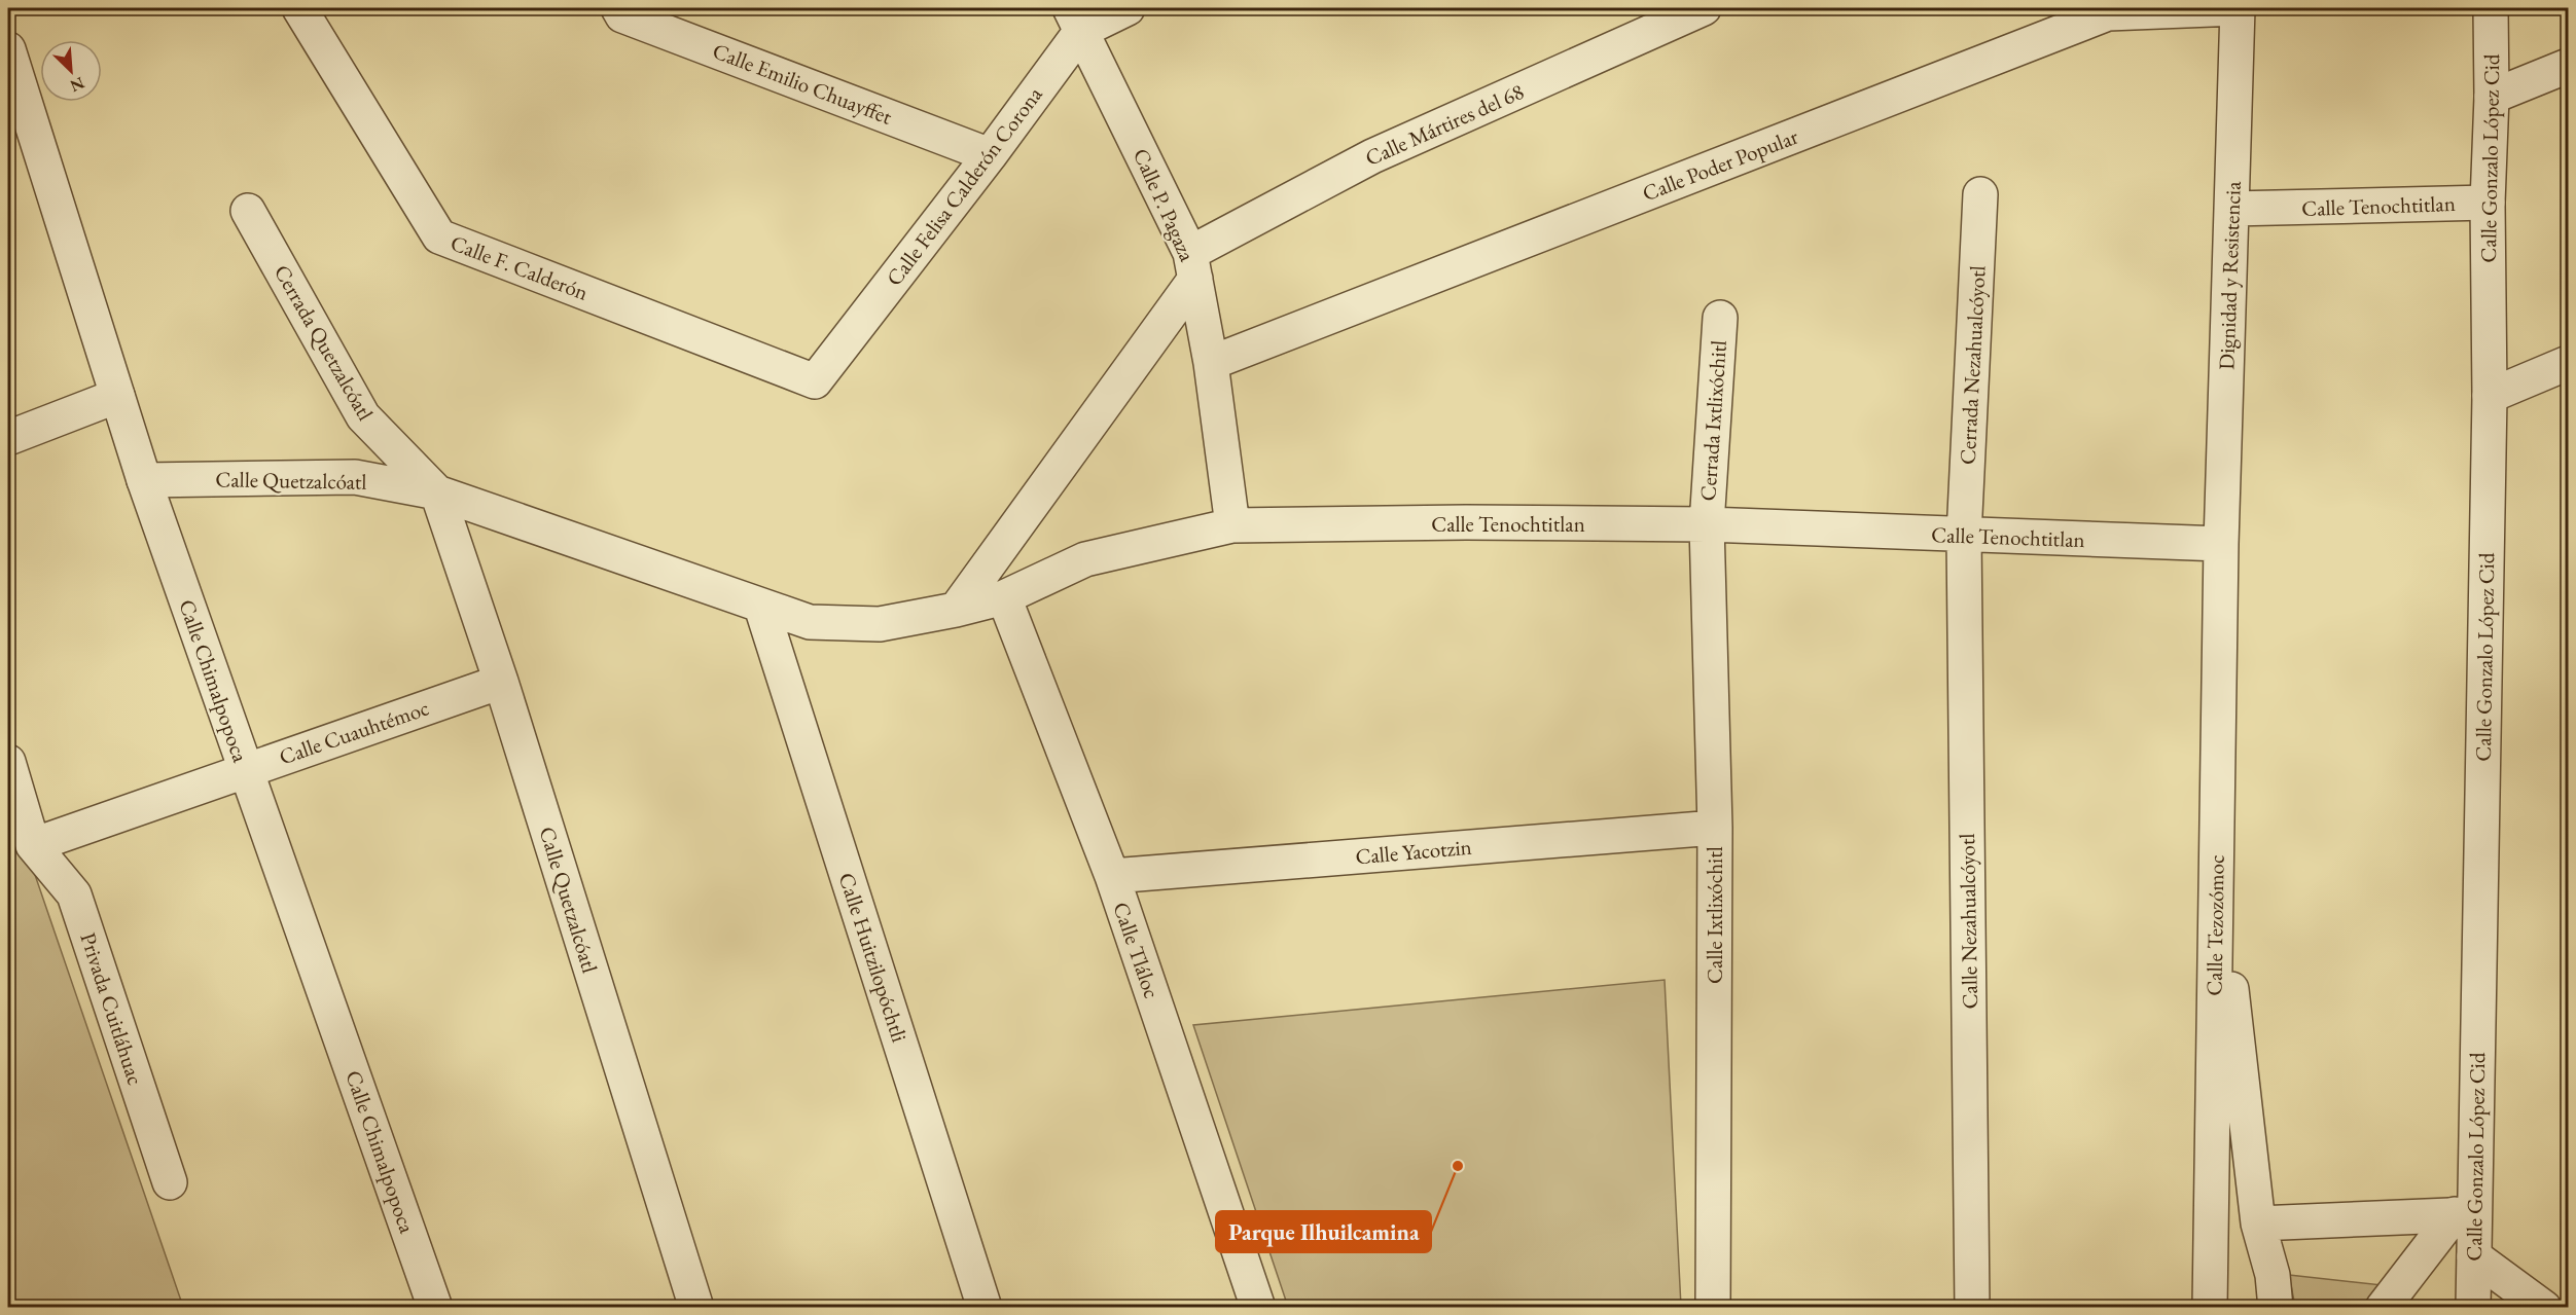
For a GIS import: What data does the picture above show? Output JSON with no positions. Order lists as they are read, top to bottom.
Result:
{
  "streets": {
    "street": [
      "Calle Emilio Chuayffet",
      "Calle Mártires del 68",
      "Calle Gonzalo López Cid",
      "Calle Poder Popular",
      "Calle Felisa Calderón Corona",
      "Calle P. Pagaza",
      "Calle Tenochtitlan",
      "Calle F. Calderón",
      "Dignidad y Resistencia",
      "Cerrada Quetzalcóatl",
      "Cerrada Nezahualcóyotl",
      "Cerrada Ixtlixóchitl",
      "Calle Quetzalcóatl",
      "Calle Chimalpopoca",
      "Calle Cuauhtémoc",
      "Calle Yacotzin",
      "Calle Ixtlixóchitl",
      "Calle Nezahualcóyotl",
      "Calle Tezozómoc",
      "Calle Tláloc",
      "Calle Huitzilopóchtli",
      "Privada Cuitláhuac"
    ]
  },
  "crossings": [
    ["Calle Emilio Chuayffet", "Calle Felisa Calderón Corona"],
    ["Calle Mártires del 68", "Calle P. Pagaza"],
    ["Calle Gonzalo López Cid", "Calle Tenochtitlan"],
    ["Calle Poder Popular", "Calle P. Pagaza"],
    ["Calle Poder Popular", "Dignidad y Resistencia"],
    ["Calle Felisa Calderón Corona", "Calle P. Pagaza"],
    ["Calle Felisa Calderón Corona", "Calle F. Calderón"],
    ["Calle P. Pagaza", "Calle Tenochtitlan"],
    ["Calle Tenochtitlan", "Dignidad y Resistencia"],
    ["Calle Tenochtitlan", "Cerrada Nezahualcóyotl"],
    ["Calle Tenochtitlan", "Cerrada Ixtlixóchitl"],
    ["Calle Tenochtitlan", "Calle Quetzalcóatl"],
    ["Calle Tenochtitlan", "Calle Ixtlixóchitl"],
    ["Calle Tenochtitlan", "Calle Nezahualcóyotl"],
    ["Calle Tenochtitlan", "Calle Tezozómoc"],
    ["Calle Tenochtitlan", "Calle Tláloc"],
    ["Dignidad y Resistencia", "Calle Tezozómoc"],
    ["Cerrada Quetzalcóatl", "Calle Quetzalcóatl"],
    ["Cerrada Nezahualcóyotl", "Calle Nezahualcóyotl"],
    ["Cerrada Ixtlixóchitl", "Calle Ixtlixóchitl"],
    ["Calle Quetzalcóatl", "Calle Chimalpopoca"],
    ["Calle Quetzalcóatl", "Calle Cuauhtémoc"],
    ["Calle Quetzalcóatl", "Calle Huitzilopóchtli"],
    ["Calle Chimalpopoca", "Calle Cuauhtémoc"],
    ["Calle Cuauhtémoc", "Privada Cuitláhuac"],
    ["Calle Yacotzin", "Calle Ixtlixóchitl"],
    ["Calle Yacotzin", "Calle Tláloc"]
  ],
  "places": ["Parque Ilhuilcamina"],
  "north": "bottom right"
}
